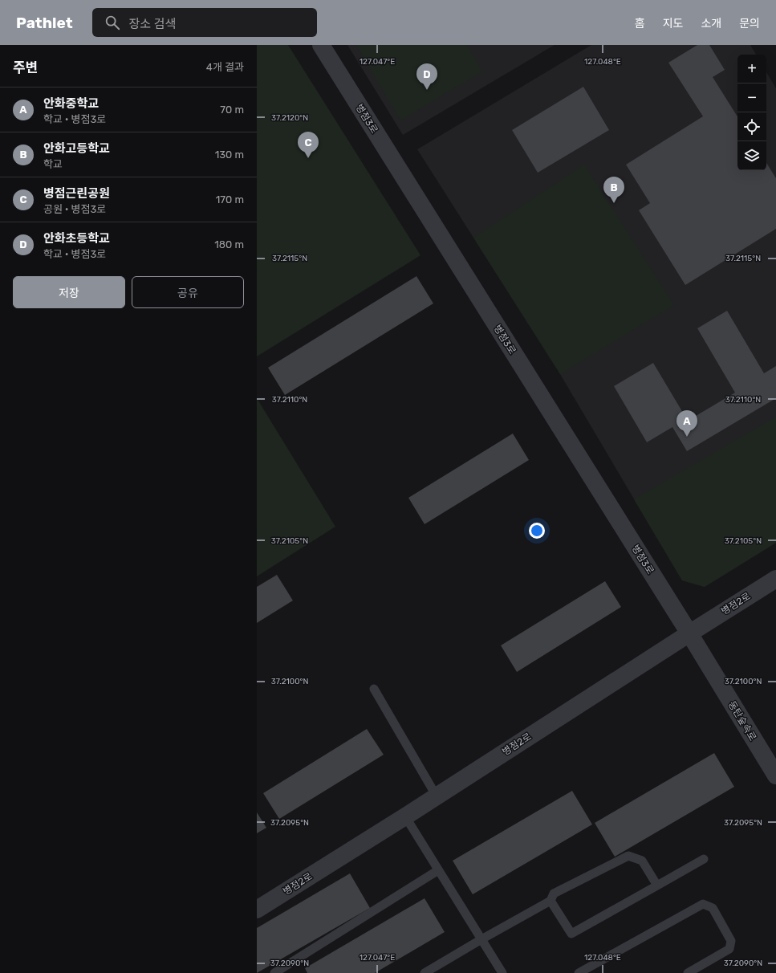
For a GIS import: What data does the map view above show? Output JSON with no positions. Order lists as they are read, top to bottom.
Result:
{
  "streets": {
    "street": ["병점3로", "병점2로", "동탄숲속로"]
  },
  "crossings": [
    ["병점3로", "병점2로"],
    ["병점3로", "동탄숲속로"],
    ["병점2로", "동탄숲속로"]
  ],
  "page": {
    "header": "Pathlet",
    "search": "장소 검색",
    "nav": [
      "홈",
      "지도",
      "소개",
      "문의"
    ],
    "heading": ["주변", "4개 결과"],
    "map_buttons": ["+", "−"],
    "pins": [
      "D",
      "C",
      "B",
      "A"
    ],
    "list": [
      {
        "mark": "A",
        "name": "안화중학교",
        "note": "학교 · 병점3로",
        "value": "70 m"
      },
      {
        "mark": "B",
        "name": "안화고등학교",
        "note": "학교",
        "value": "130 m"
      },
      {
        "mark": "C",
        "name": "병점근린공원",
        "note": "공원 · 병점3로",
        "value": "170 m"
      },
      {
        "mark": "D",
        "name": "안화초등학교",
        "note": "학교 · 병점3로",
        "value": "180 m"
      }
    ],
    "buttons": ["저장", "공유"]
  },
  "coordinates": [
    "127.047°E",
    "127.048°E",
    "37.2120°N",
    "37.2115°N",
    "37.2110°N",
    "37.2105°N",
    "37.2100°N",
    "37.2095°N",
    "37.2090°N"
  ]
}
